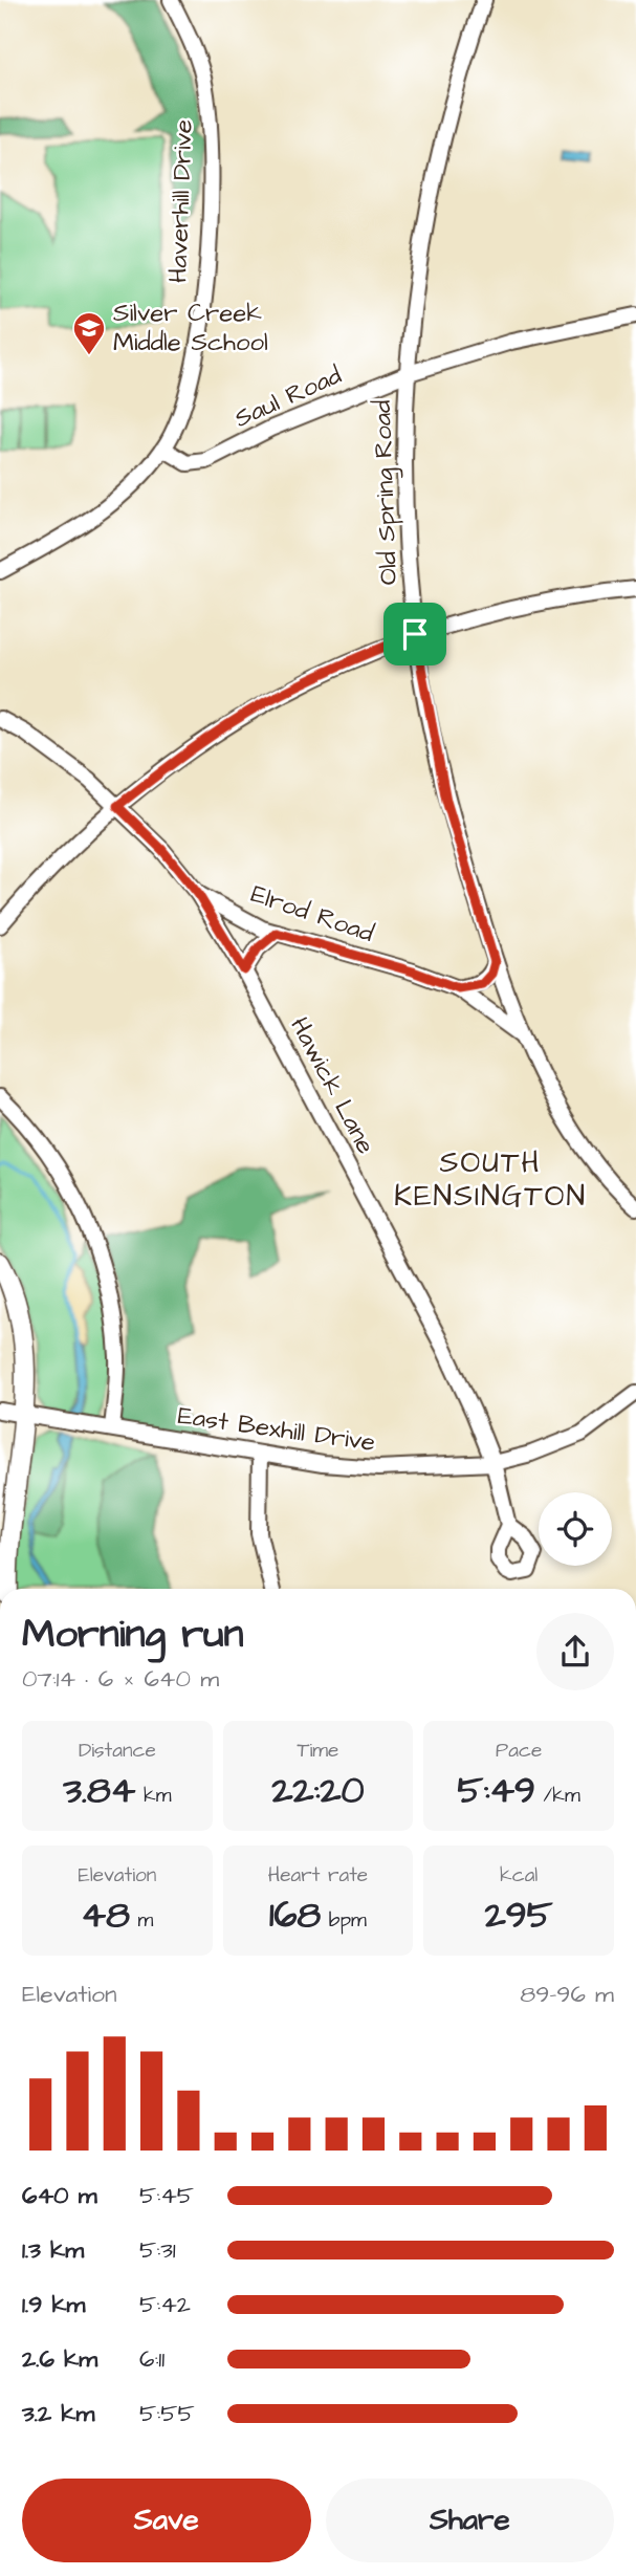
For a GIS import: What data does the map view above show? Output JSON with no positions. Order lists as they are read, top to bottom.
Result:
{
  "streets": {
    "street": [
      "Haverhill Drive",
      "Saul Road",
      "Old Spring Road",
      "Elrod Road",
      "Hawick Lane",
      "East Bexhill Drive"
    ]
  },
  "crossings": [
    ["Haverhill Drive", "Saul Road"],
    ["Saul Road", "Old Spring Road"],
    ["Old Spring Road", "Elrod Road"],
    ["Elrod Road", "Hawick Lane"],
    ["Hawick Lane", "East Bexhill Drive"]
  ],
  "districts": ["SOUTH KENSINGTON"],
  "places": {
    "school or university": ["Silver Creek Middle School"]
  },
  "page": {
    "heading": ["Morning run", "07:14 · 6 × 640 m"],
    "stats": [
      ["Distance", "3.84 km"],
      ["Time", "22:20"],
      ["Pace", "5:49 /km"],
      ["Elevation", "48 m"],
      ["Heart rate", "168 bpm"],
      ["kcal", "295"]
    ],
    "chart": ["Elevation", "89–96 m"],
    "list": [
      {
        "name": "640 m",
        "note": "5:45"
      },
      {
        "name": "1.3 km",
        "note": "5:31"
      },
      {
        "name": "1.9 km",
        "note": "5:42"
      },
      {
        "name": "2.6 km",
        "note": "6:11"
      },
      {
        "name": "3.2 km",
        "note": "5:55"
      }
    ],
    "buttons": ["Save", "Share"]
  }
}
